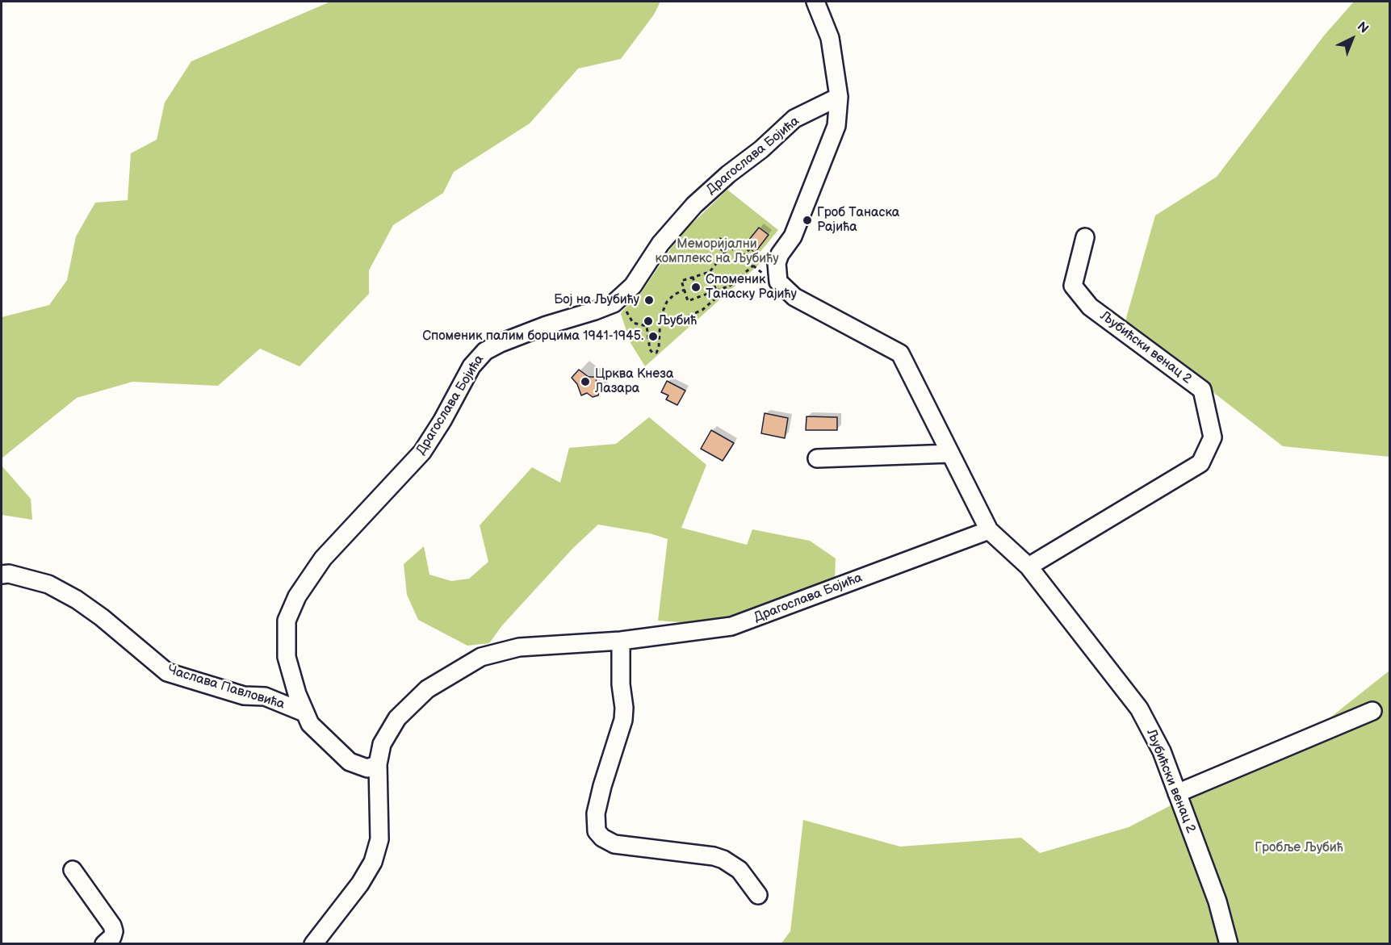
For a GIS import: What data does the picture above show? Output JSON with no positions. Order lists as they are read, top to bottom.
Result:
{
  "streets": {
    "street": ["Драгослава Бојића", "Љубићски венац 2", "Часлава Павловића"]
  },
  "crossings": [
    ["Драгослава Бојића", "Љубићски венац 2"],
    ["Драгослава Бојића", "Часлава Павловића"]
  ],
  "parks": ["Меморијални комплекс на Љубићу", "Гробље Љубић"],
  "places": [
    "Гроб Танаска Рајића",
    "Споменик Танаску Рајићу",
    "Бој на Љубићу",
    "Љубић",
    "Споменик палим борцима 1941-1945.",
    "Црква Кнеза Лазара"
  ],
  "north": "top right"
}
